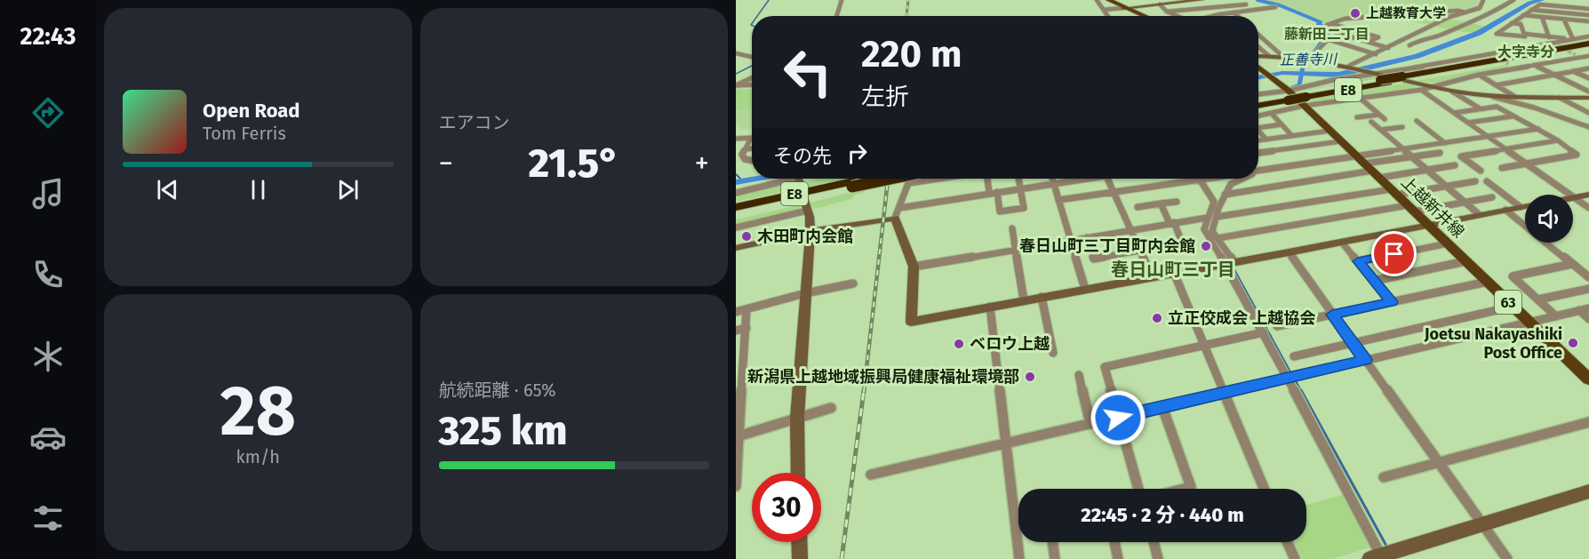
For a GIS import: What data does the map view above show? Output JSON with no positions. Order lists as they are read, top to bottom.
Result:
{
  "streets": {
    "highway": ["E8"],
    "main road": ["上越新井線", "63"]
  },
  "crossings": [
    ["E8", "上越新井線"]
  ],
  "districts": ["藤新田二丁目", "大字寺分", "春日山町三丁目"],
  "water": ["正善寺川"],
  "places": [
    "上越教育大学",
    "木田町内会館",
    "春日山町三丁目町内会館",
    "立正佼成会 上越協会",
    "Joetsu Nakayashiki Post Office",
    "ベロウ上越",
    "新潟県上越地域振興局健康福祉環境部"
  ],
  "page": {
    "tabs": "22:43",
    "tile": [
      "エアコン",
      ["28", "km/h"],
      ["航続距離 · 65%", "325 km"]
    ],
    "turn": ["220 m", "左折"],
    "song": ["Open Road", "Tom Ferris"],
    "then": "その先",
    "heat": ["−", "21.5°", "+"],
    "limit": "30",
    "trip": "22:45 · 2 分 · 440 m"
  }
}
